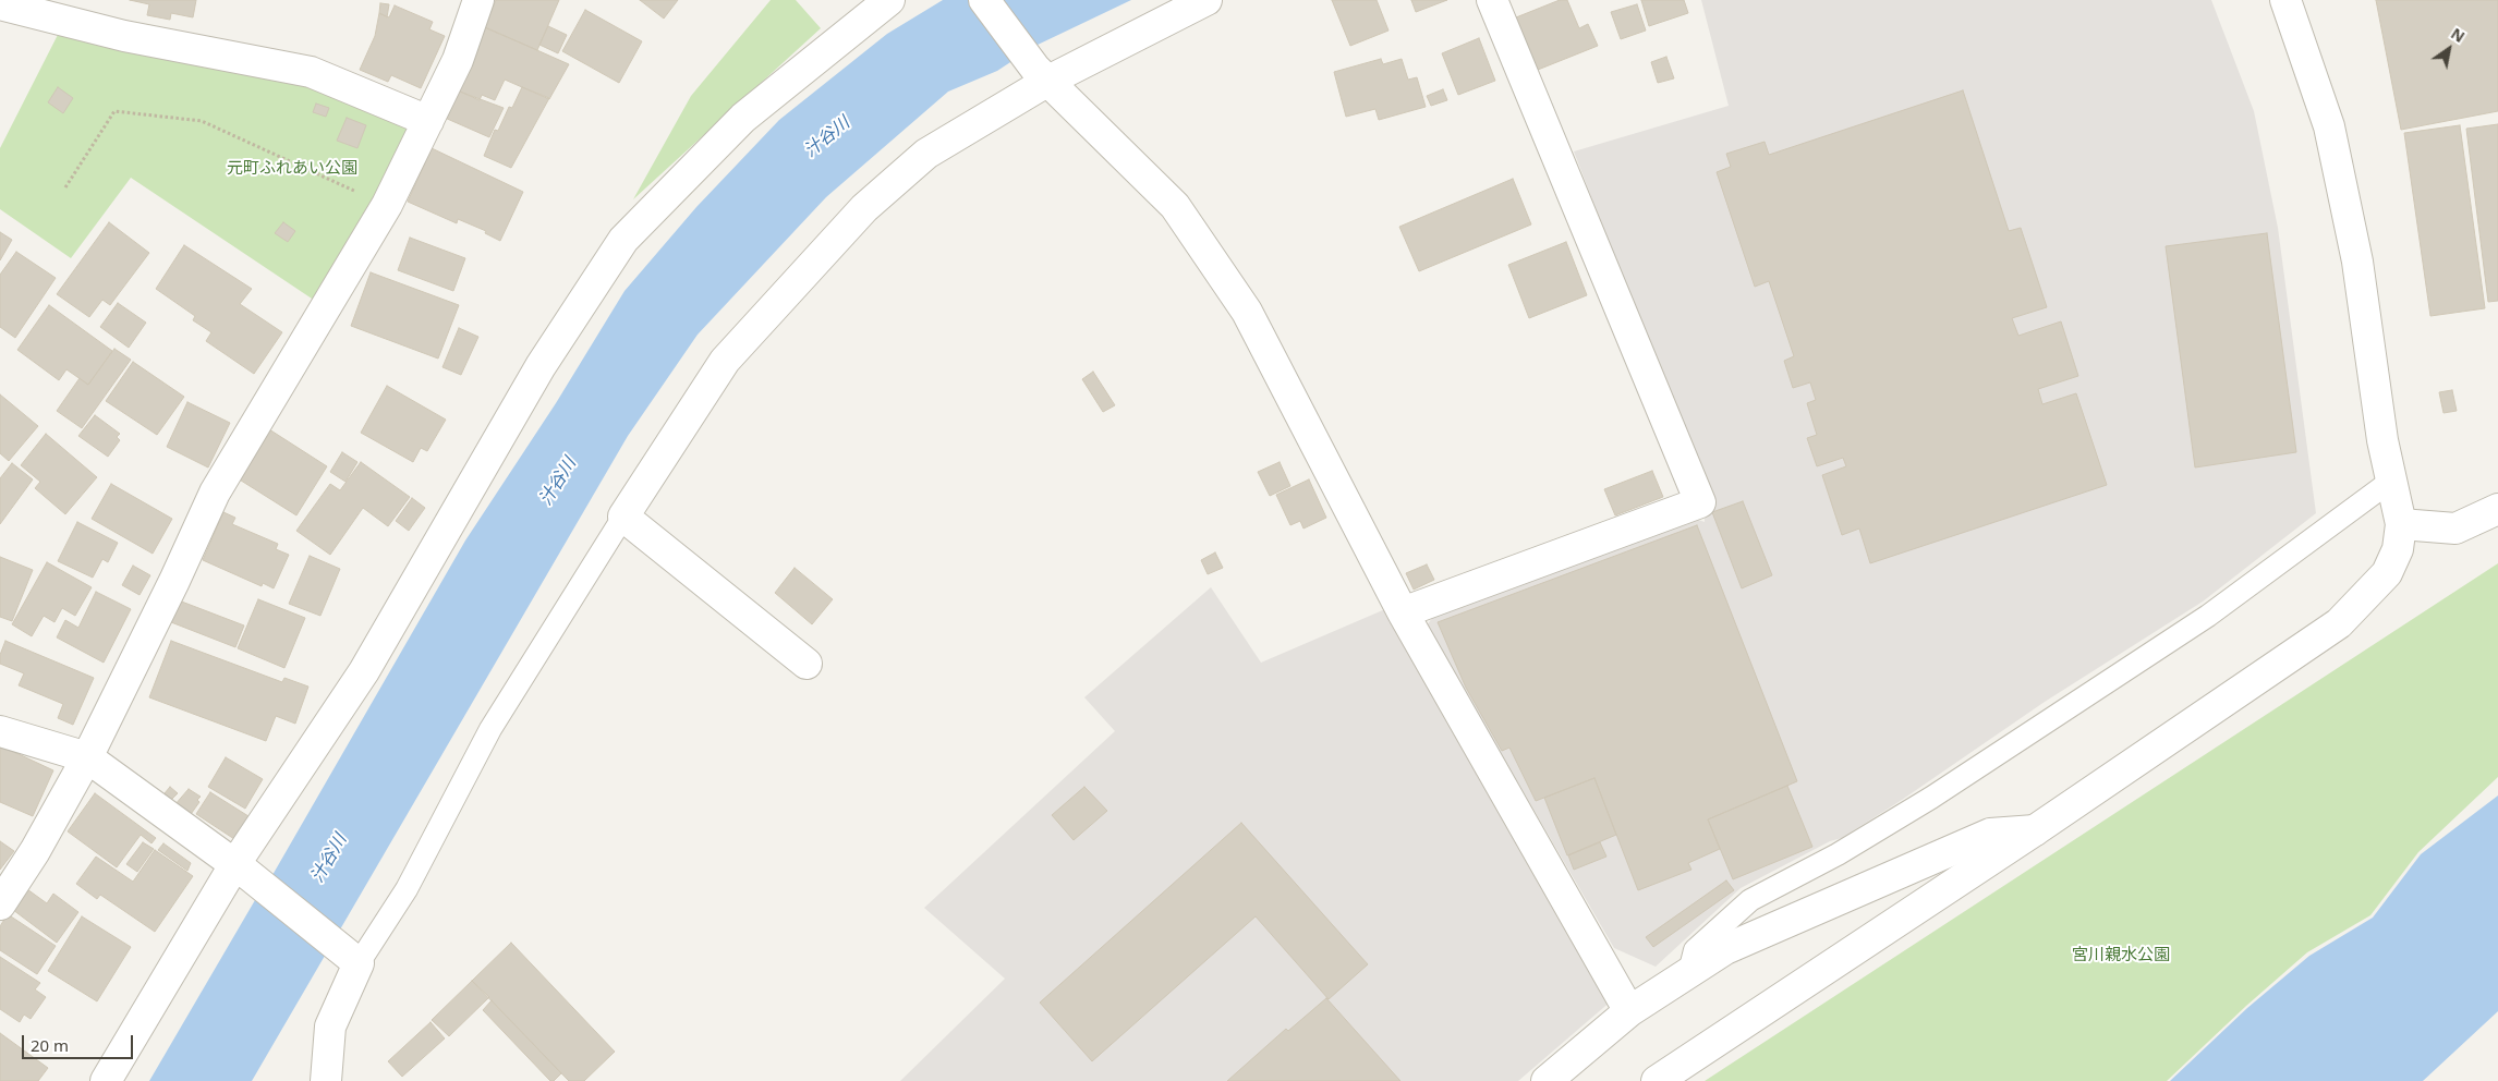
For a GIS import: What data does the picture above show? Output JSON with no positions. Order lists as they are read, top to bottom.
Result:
{
  "water": ["汁谷川"],
  "parks": ["元町ふれあい公園", "宮川親水公園"],
  "scale_bar": "20 m",
  "north": "top right"
}
